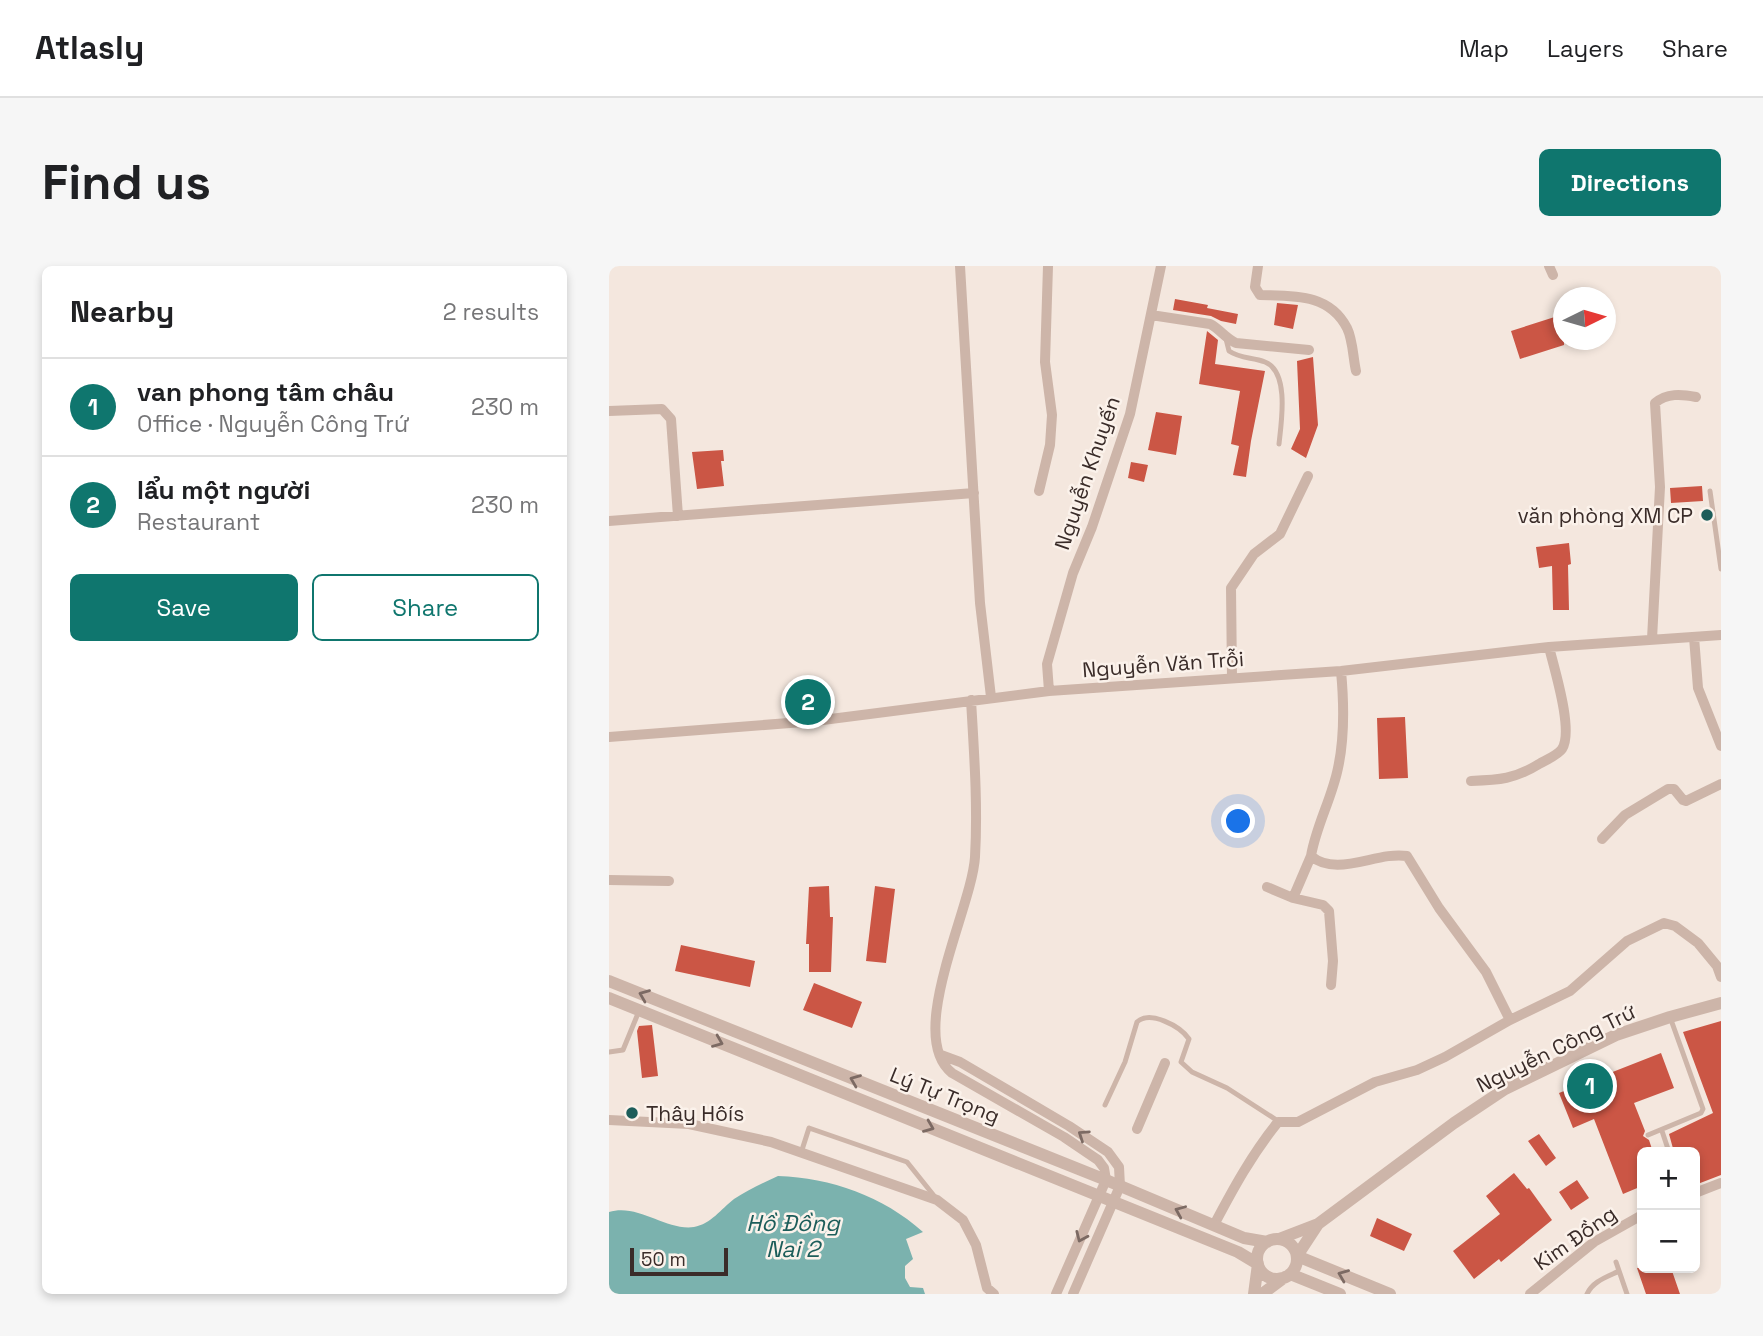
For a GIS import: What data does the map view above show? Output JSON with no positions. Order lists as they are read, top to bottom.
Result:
{
  "streets": {
    "street": [
      "Nguyễn Khuyến",
      "Nguyễn Văn Trỗi",
      "Nguyễn Công Trứ",
      "Lý Tự Trọng",
      "Kim Đồng"
    ]
  },
  "crossings": [
    ["Nguyễn Khuyến", "Nguyễn Văn Trỗi"],
    ["Nguyễn Công Trứ", "Lý Tự Trọng"]
  ],
  "water": ["Hồ Đồng Nai 2"],
  "places": ["văn phòng XM CP", "Thây Hôís"],
  "scale_bar": "50 m",
  "north": "right",
  "page": {
    "header": "Atlasly",
    "nav": ["Map", "Layers", "Share"],
    "buttons": [
      "Directions",
      ["Save", "Share"]
    ],
    "title": "Find us",
    "heading": ["Nearby", "2 results"],
    "list": [
      {
        "mark": "1",
        "name": "van phong tâm châu",
        "note": "Office · Nguyễn Công Trứ",
        "value": "230 m"
      },
      {
        "mark": "2",
        "name": "lẩu một người",
        "note": "Restaurant",
        "value": "230 m"
      }
    ],
    "pins": ["2", "1"],
    "map_buttons": ["+", "−"],
    "scale": "50 m"
  }
}
